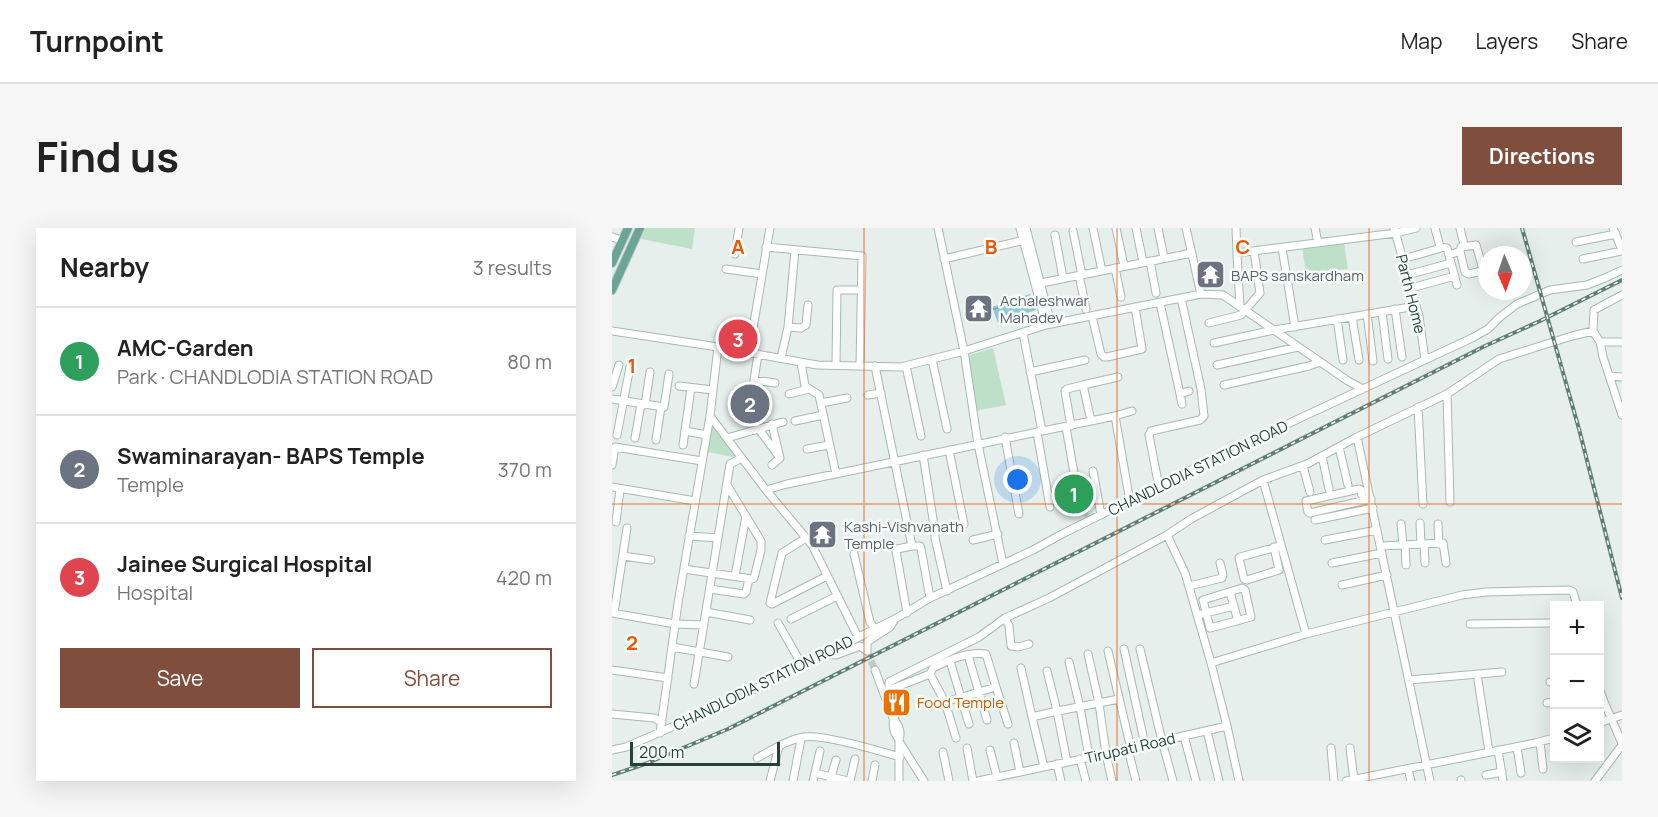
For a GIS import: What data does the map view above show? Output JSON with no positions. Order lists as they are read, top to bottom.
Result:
{
  "streets": {
    "street": ["Parth Home", "CHANDLODIA STATION ROAD", "Tirupati Road"]
  },
  "crossings": [
    ["Parth Home", "CHANDLODIA STATION ROAD"]
  ],
  "places": {
    "temple": ["BAPS sanskardham", "Achaleshwar Mahadev", "Kashi-Vishvanath Temple"],
    "restaurant": ["Food Temple"]
  },
  "scale_bar": "200 m",
  "north": "bottom",
  "page": {
    "header": "Turnpoint",
    "nav": ["Map", "Layers", "Share"],
    "title": "Find us",
    "buttons": [
      "Directions",
      ["Save", "Share"]
    ],
    "heading": ["Nearby", "3 results"],
    "list": [
      {
        "mark": "1",
        "name": "AMC-Garden",
        "note": "Park · CHANDLODIA STATION ROAD",
        "value": "80 m"
      },
      {
        "mark": "2",
        "name": "Swaminarayan- BAPS Temple",
        "note": "Temple",
        "value": "370 m"
      },
      {
        "mark": "3",
        "name": "Jainee Surgical Hospital",
        "note": "Hospital",
        "value": "420 m"
      }
    ],
    "pins": ["3", "2", "1"],
    "map_buttons": ["+", "−"],
    "scale": "200 m"
  },
  "grid": {
    "columns": ["A", "B", "C"],
    "rows": ["1", "2"]
  }
}
